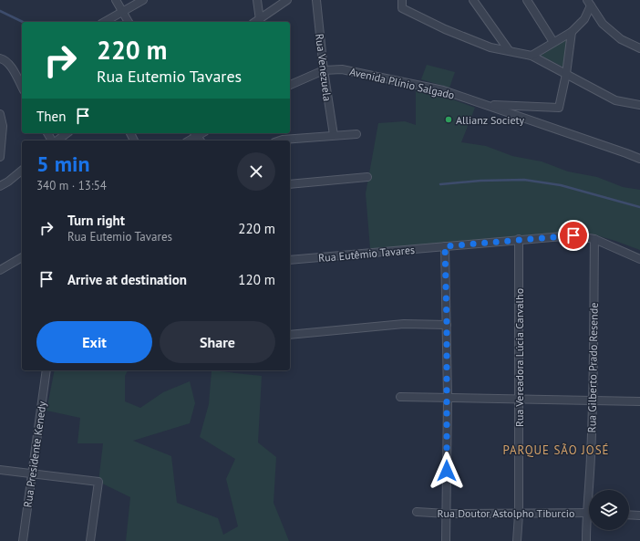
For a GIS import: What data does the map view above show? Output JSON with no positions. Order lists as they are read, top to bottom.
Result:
{
  "streets": {
    "street": [
      "Rua Venezuela",
      "Avenida Plínio Salgado",
      "Rua Eutêmio Tavares",
      "Rua Vereadora Lúcia Carvalho",
      "Rua Gilberto Prado Resende",
      "Rua Presidente Kenedy",
      "Rua Doutor Astolpho Tiburcio"
    ]
  },
  "crossings": [
    ["Rua Venezuela", "Avenida Plínio Salgado"],
    ["Rua Eutêmio Tavares", "Rua Vereadora Lúcia Carvalho"],
    ["Rua Eutêmio Tavares", "Rua Gilberto Prado Resende"],
    ["Rua Vereadora Lúcia Carvalho", "Rua Doutor Astolpho Tiburcio"],
    ["Rua Gilberto Prado Resende", "Rua Doutor Astolpho Tiburcio"]
  ],
  "districts": ["PARQUE SÃO JOSÉ"],
  "places": ["Allianz Society"],
  "page": {
    "turn": ["220 m", "Rua Eutemio Tavares"],
    "then": "Then",
    "heading": ["5 min", "340 m · 13:54"],
    "list": [
      {
        "name": "Turn right",
        "note": "Rua Eutemio Tavares",
        "value": "220 m"
      },
      {
        "name": "Arrive at destination",
        "value": "120 m"
      }
    ],
    "buttons": ["Exit", "Share"]
  }
}
